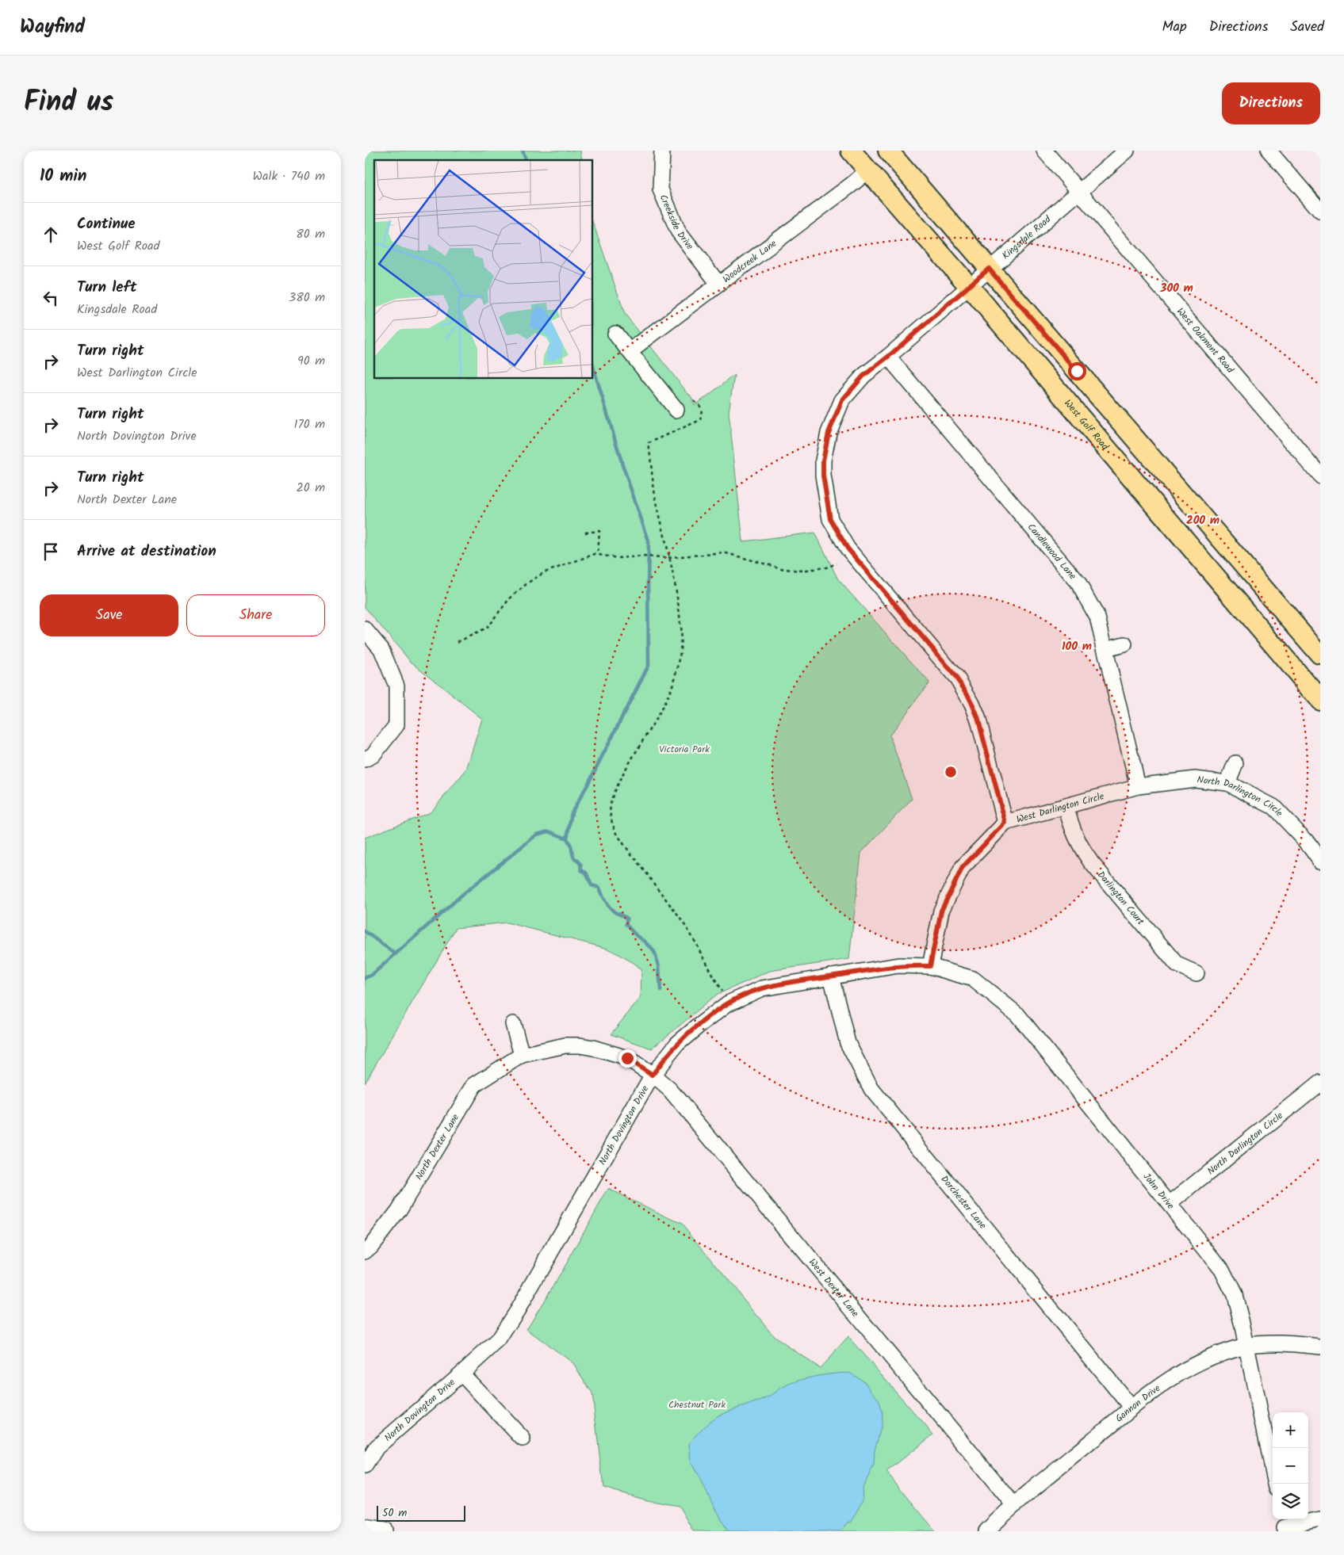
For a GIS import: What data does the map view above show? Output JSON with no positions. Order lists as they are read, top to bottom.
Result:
{
  "streets": {
    "main road": ["West Golf Road"],
    "street": [
      "Creekside Drive",
      "Kingsdale Road",
      "Woodcreek Lane",
      "West Oakmont Road",
      "Candlewood Lane",
      "North Darlington Circle",
      "West Darlington Circle",
      "Darlington Court",
      "North Dovington Drive",
      "North Dexter Lane",
      "John Drive",
      "Dorchester Lane",
      "West Dexter Lane",
      "Gannon Drive"
    ]
  },
  "crossings": [
    ["Creekside Drive", "Woodcreek Lane"],
    ["Kingsdale Road", "West Oakmont Road"],
    ["Kingsdale Road", "West Golf Road"],
    ["Kingsdale Road", "Candlewood Lane"],
    ["Kingsdale Road", "West Darlington Circle"],
    ["Woodcreek Lane", "West Golf Road"],
    ["Candlewood Lane", "North Darlington Circle"],
    ["Candlewood Lane", "West Darlington Circle"],
    ["North Darlington Circle", "West Darlington Circle"],
    ["North Darlington Circle", "John Drive"],
    ["West Darlington Circle", "Darlington Court"],
    ["West Darlington Circle", "North Dovington Drive"],
    ["West Darlington Circle", "John Drive"],
    ["North Dovington Drive", "North Dexter Lane"],
    ["North Dovington Drive", "John Drive"],
    ["North Dovington Drive", "Dorchester Lane"],
    ["North Dovington Drive", "West Dexter Lane"],
    ["North Dexter Lane", "West Dexter Lane"],
    ["John Drive", "Gannon Drive"],
    ["Dorchester Lane", "Gannon Drive"],
    ["West Dexter Lane", "Gannon Drive"]
  ],
  "parks": ["Victoria Park", "Chestnut Park"],
  "scale_bar": "50 m",
  "page": {
    "header": "Wayfind",
    "nav": ["Map", "Directions", "Saved"],
    "title": "Find us",
    "buttons": [
      "Directions",
      ["Save", "Share"]
    ],
    "heading": ["10 min", "Walk · 740 m"],
    "list": [
      ["Continue", "West Golf Road", "80 m"],
      ["Turn left", "Kingsdale Road", "380 m"],
      ["Turn right", "West Darlington Circle", "90 m"],
      ["Turn right", "North Dovington Drive", "170 m"],
      ["Turn right", "North Dexter Lane", "20 m"],
      "Arrive at destination"
    ],
    "map_buttons": ["+", "−"],
    "scale": "50 m"
  },
  "rings": ["300 m", "200 m", "100 m"]
}
